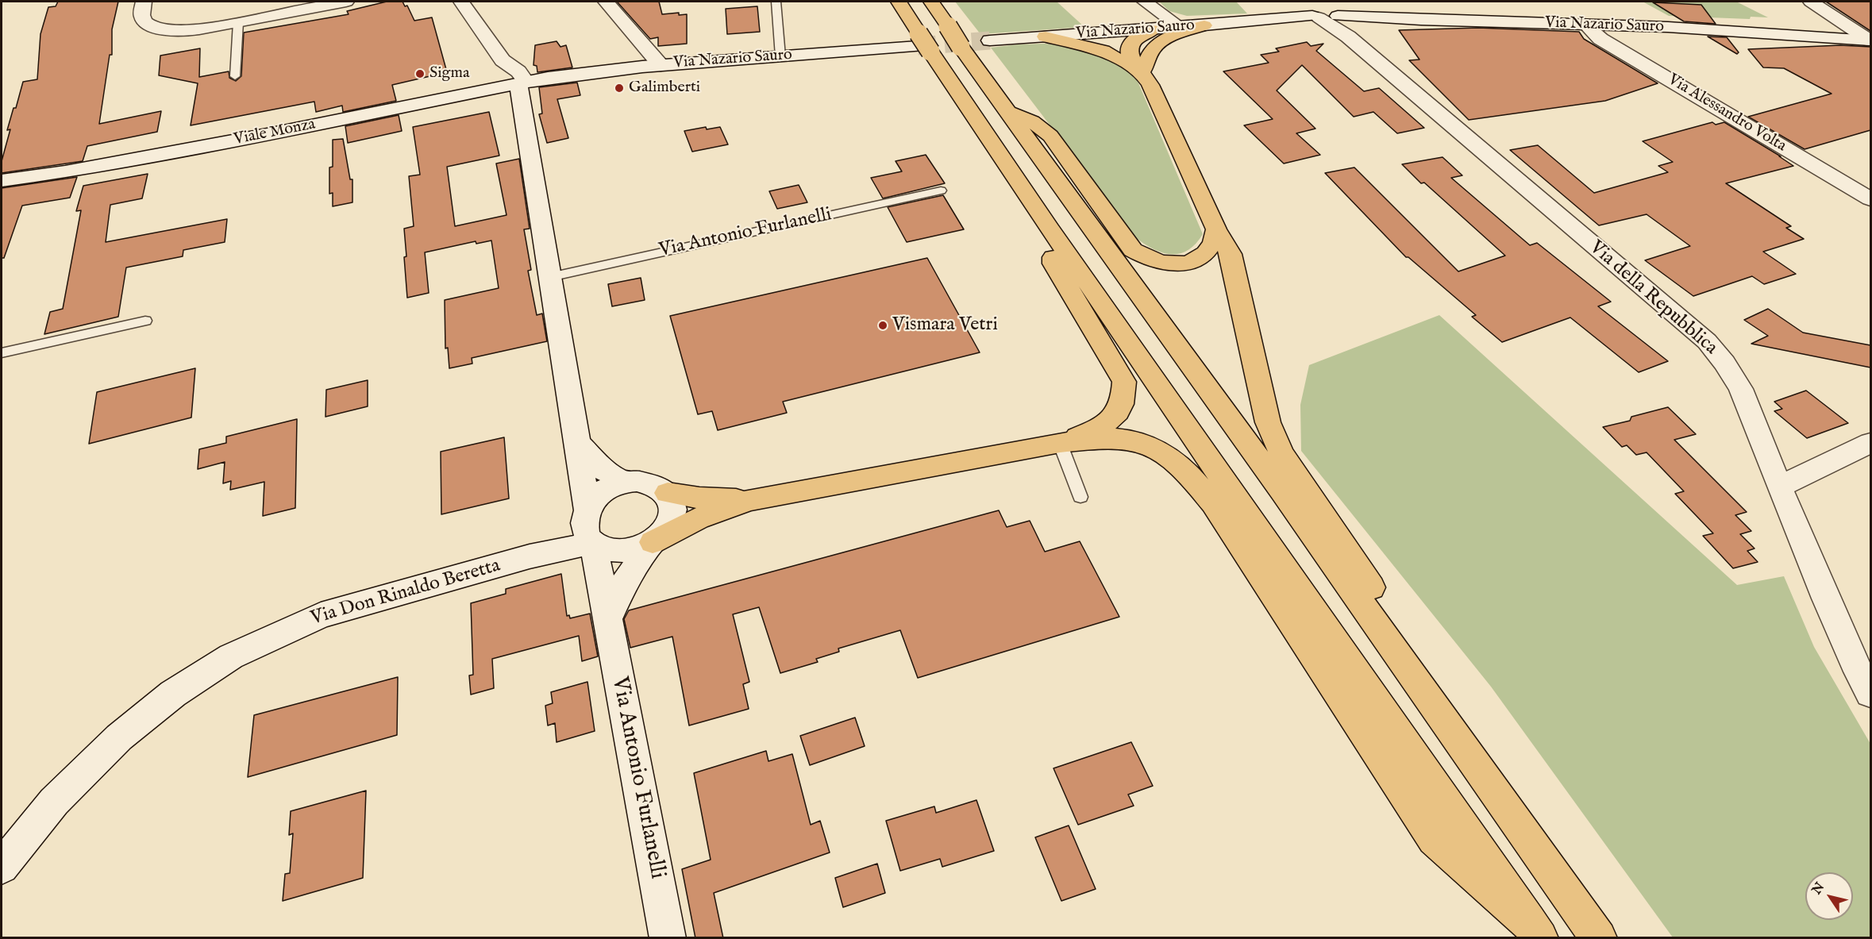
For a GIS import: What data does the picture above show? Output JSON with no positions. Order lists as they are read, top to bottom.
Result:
{
  "streets": {
    "street": [
      "Via Nazario Sauro",
      "Via Alessandro Volta",
      "Viale Monza",
      "Via Antonio Furlanelli",
      "Via della Repubblica",
      "Via Don Rinaldo Beretta"
    ]
  },
  "crossings": [
    ["Via Nazario Sauro", "Via Alessandro Volta"],
    ["Via Nazario Sauro", "Viale Monza"],
    ["Via Nazario Sauro", "Via della Repubblica"],
    ["Viale Monza", "Via Antonio Furlanelli"],
    ["Via Antonio Furlanelli", "Via Don Rinaldo Beretta"]
  ],
  "places": ["Sigma", "Galimberti", "Vismara Vetri"],
  "north": "top left"
}
